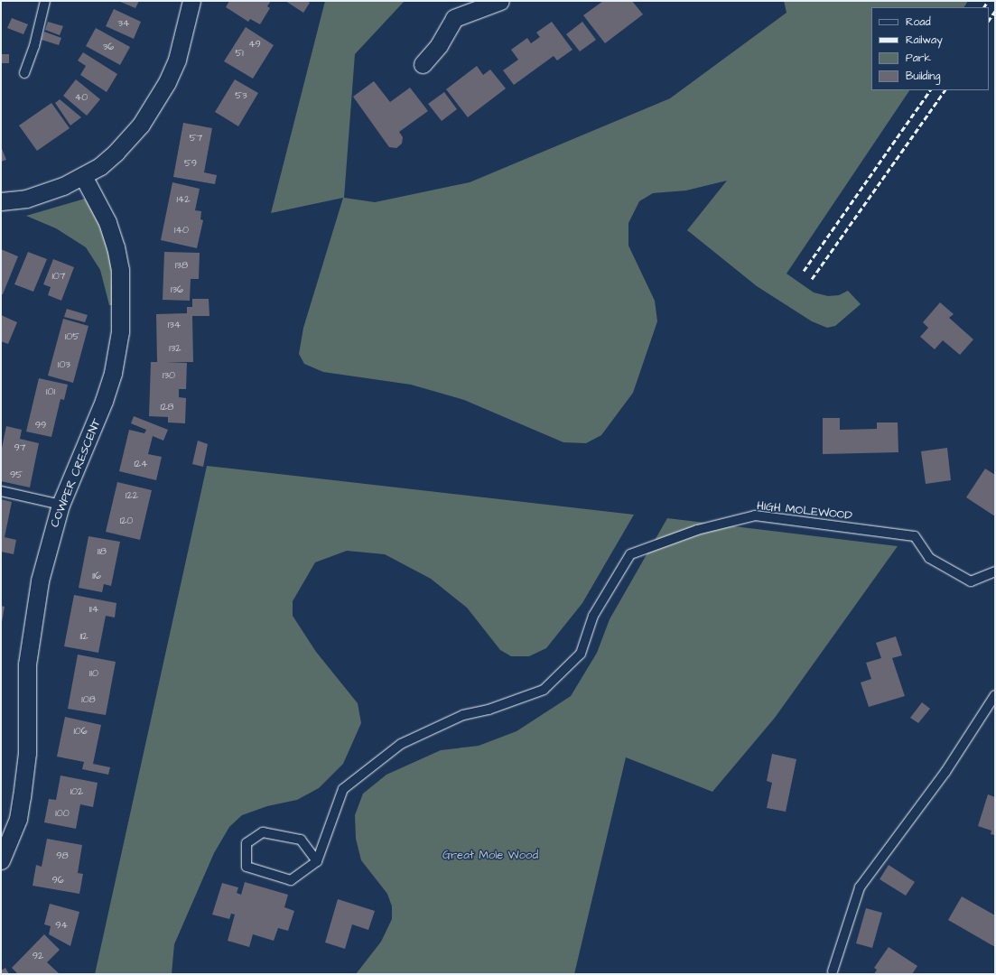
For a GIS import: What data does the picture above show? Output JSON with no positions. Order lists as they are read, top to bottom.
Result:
{
  "streets": {
    "street": ["COWPER CRESCENT"],
    "lane": ["HIGH MOLEWOOD"]
  },
  "parks": ["Great Mole Wood"],
  "house_numbers": [
    "34",
    "49",
    "36",
    "51",
    "53",
    "40",
    "57",
    "59",
    "142",
    "140",
    "138",
    "107",
    "136",
    "134",
    "105",
    "132",
    "103",
    "130",
    "101",
    "128",
    "99",
    "97",
    "124",
    "95",
    "122",
    "120",
    "118",
    "116",
    "114",
    "112",
    "110",
    "108",
    "106",
    "102",
    "100",
    "98",
    "96",
    "94",
    "92"
  ],
  "legend": [
    "Road",
    "Railway",
    "Park",
    "Building"
  ]
}
